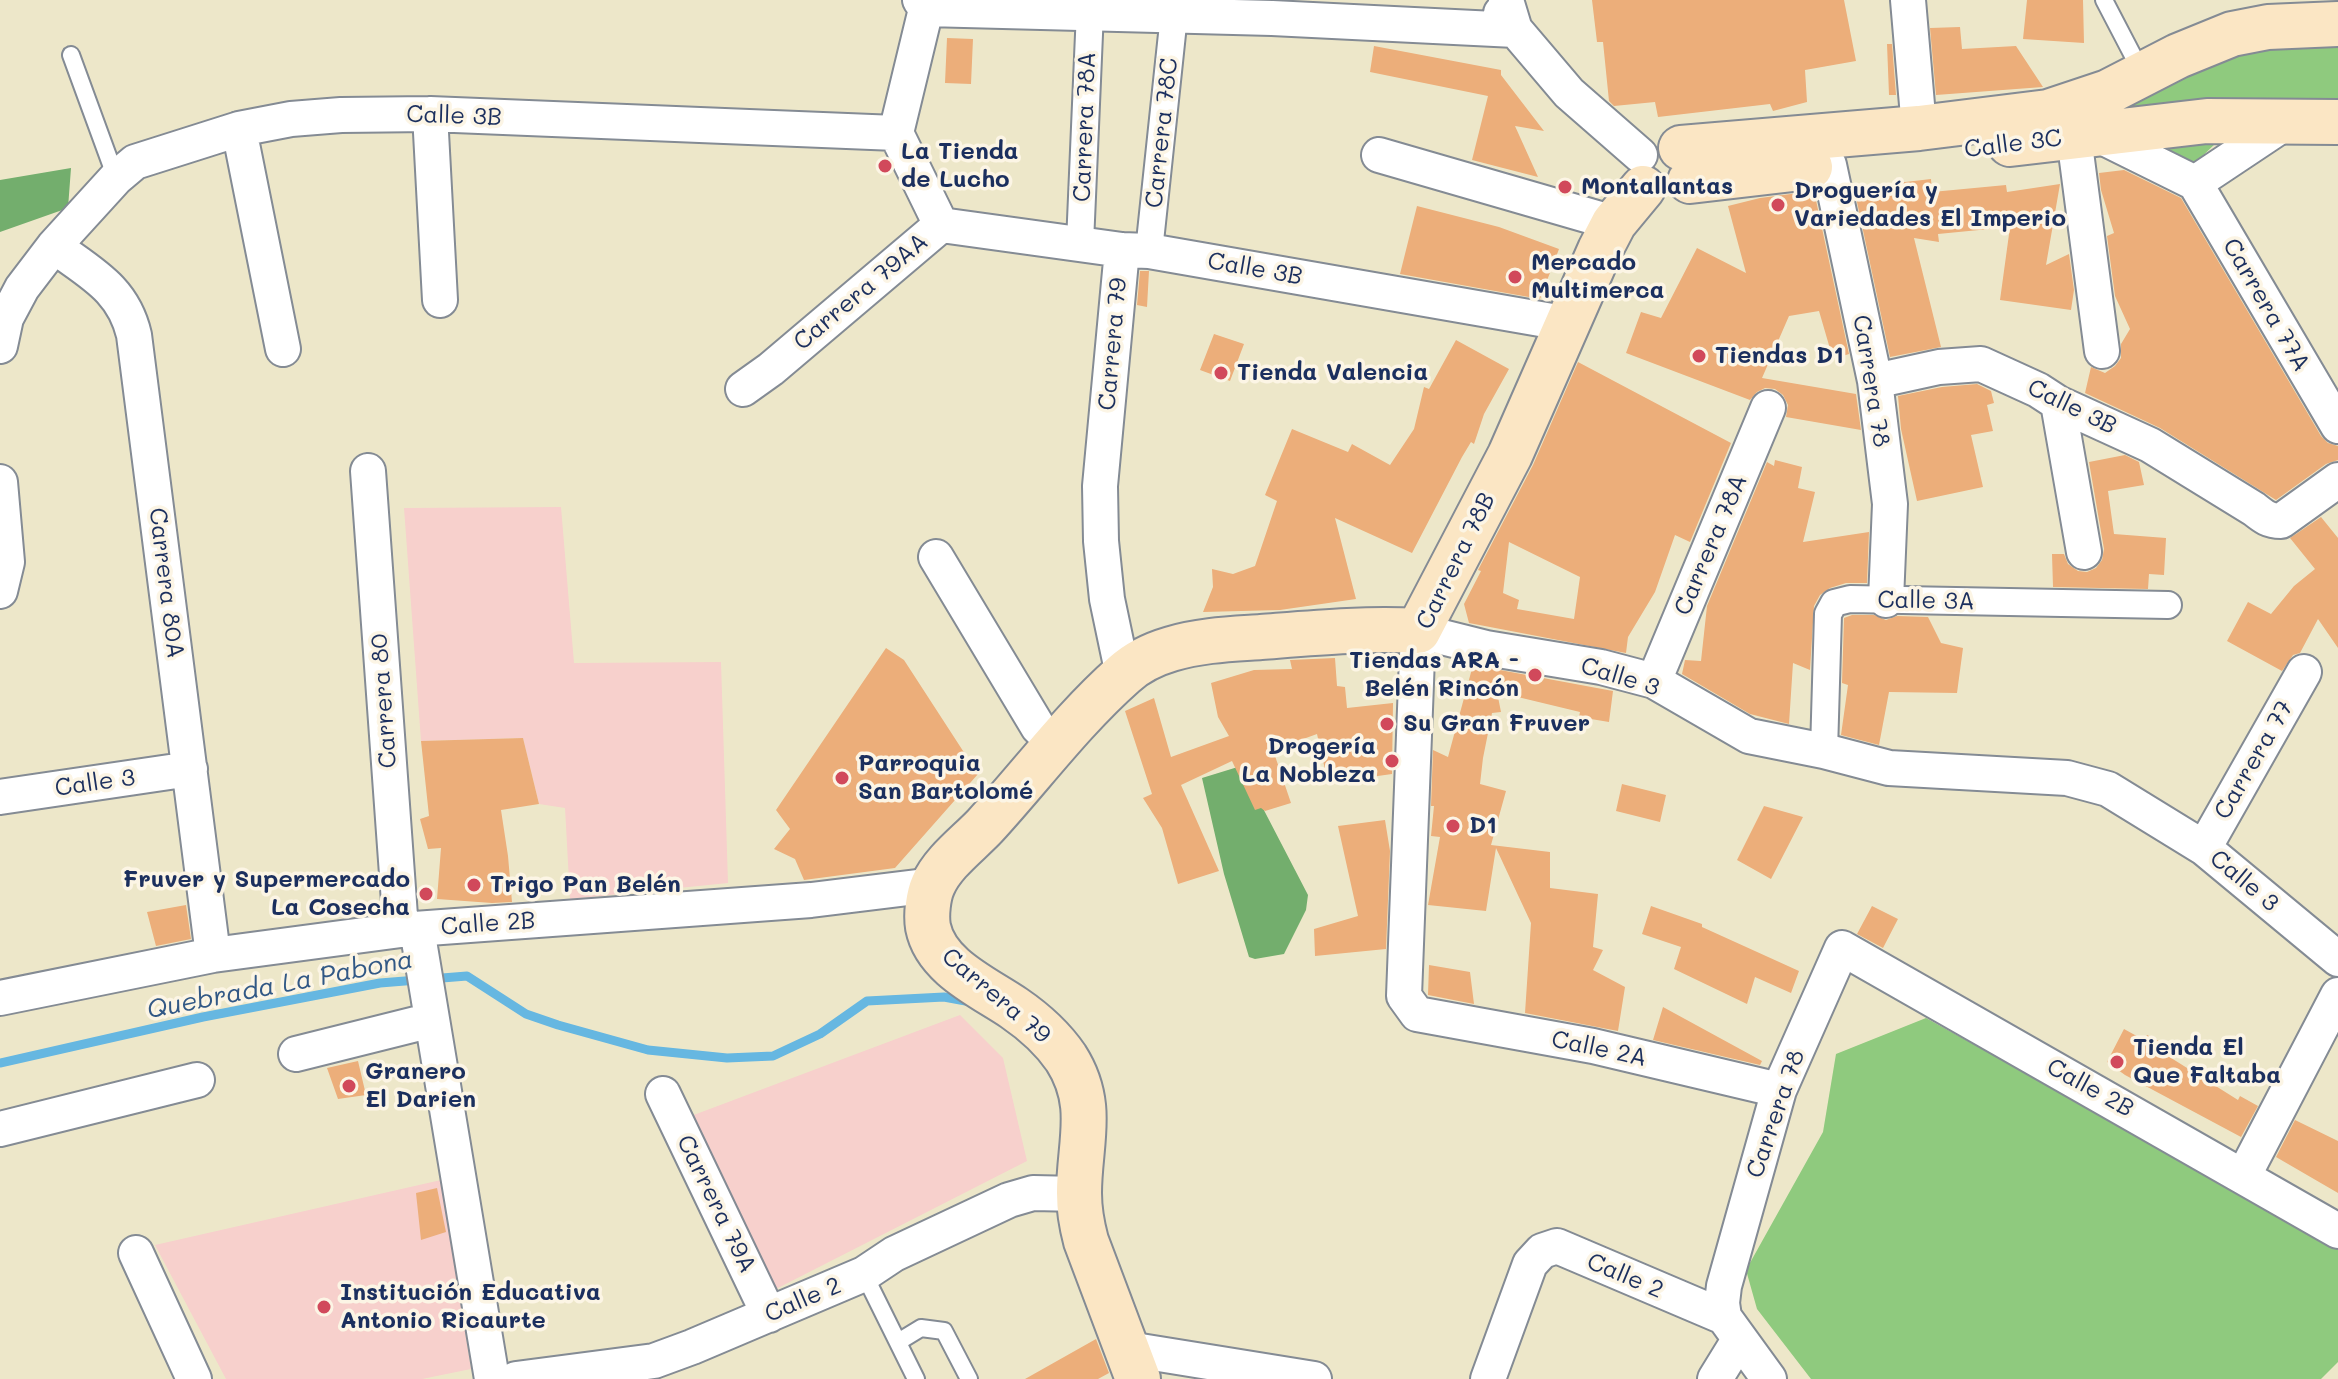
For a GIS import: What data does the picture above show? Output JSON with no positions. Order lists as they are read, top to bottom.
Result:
{
  "streets": {
    "main road": [
      "Calle 3C",
      "Carrera 79",
      "Carrera 78B",
      "Calle 3"
    ],
    "street": [
      "Calle 3B",
      "Carrera 78A",
      "Carrera 78C",
      "Carrera 79AA",
      "Carrera 77A",
      "Carrera 78",
      "Carrera 80A",
      "Calle 3A",
      "Carrera 80",
      "Carrera 77",
      "Calle 2B",
      "Calle 2A",
      "Carrera 79A",
      "Calle 2"
    ]
  },
  "crossings": [
    ["Calle 3B", "Carrera 78A"],
    ["Calle 3B", "Carrera 78C"],
    ["Calle 3B", "Carrera 79AA"],
    ["Calle 3B", "Carrera 79"],
    ["Calle 3B", "Carrera 78"],
    ["Calle 3B", "Carrera 78B"],
    ["Calle 3B", "Carrera 80A"],
    ["Carrera 78A", "Calle 3"],
    ["Carrera 78C", "Carrera 79"],
    ["Calle 3C", "Carrera 78"],
    ["Calle 3C", "Carrera 78B"],
    ["Carrera 79", "Calle 3"],
    ["Carrera 79", "Calle 2B"],
    ["Carrera 79", "Calle 2"],
    ["Carrera 78", "Calle 3A"],
    ["Carrera 78", "Calle 2B"],
    ["Carrera 78", "Calle 2A"],
    ["Carrera 78", "Calle 2"],
    ["Carrera 78B", "Calle 3"],
    ["Carrera 78B", "Calle 2A"],
    ["Carrera 80A", "Calle 3"],
    ["Carrera 80A", "Calle 2B"],
    ["Calle 3A", "Calle 3"],
    ["Calle 3", "Carrera 77"],
    ["Calle 3", "Calle 2B"],
    ["Carrera 80", "Calle 2B"],
    ["Carrera 79A", "Calle 2"]
  ],
  "water": ["Quebrada La Pabona"],
  "places": [
    "La Tienda de Lucho",
    "Montallantas",
    "Droguería y Variedades El Imperio",
    "Mercado Multimerca",
    "Tiendas D1",
    "Tienda Valencia",
    "Tiendas ARA - Belén Rincón",
    "Su Gran Fruver",
    "Drogería La Nobleza",
    "Parroquia San Bartolomé",
    "D1",
    "Trigo Pan Belén",
    "Fruver y Supermercado La Cosecha",
    "Tienda El Que Faltaba",
    "Granero El Darien",
    "Institución Educativa Antonio Ricaurte"
  ]
}
